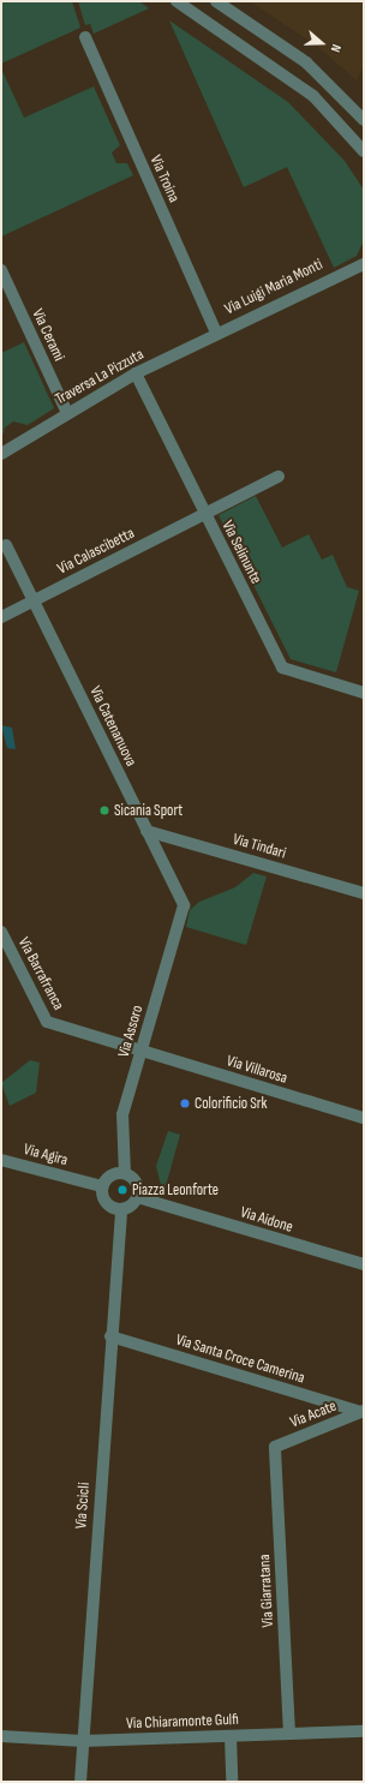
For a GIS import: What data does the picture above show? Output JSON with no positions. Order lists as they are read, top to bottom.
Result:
{
  "streets": {
    "street": [
      "Via Troina",
      "Via Luigi Maria Monti",
      "Via Cerami",
      "Traversa La Pizzuta",
      "Via Calascibetta",
      "Via Selinunte",
      "Via Catenanuova",
      "Via Tindari",
      "Via Barrafranca",
      "Via Assoro",
      "Via Villarosa",
      "Via Agira",
      "Via Aidone",
      "Via Santa Croce Camerina",
      "Via Acate",
      "Via Scicli",
      "Via Giarratana",
      "Via Chiaramonte Gulfi"
    ]
  },
  "crossings": [
    ["Via Troina", "Via Luigi Maria Monti"],
    ["Via Troina", "Traversa La Pizzuta"],
    ["Via Luigi Maria Monti", "Traversa La Pizzuta"],
    ["Via Cerami", "Traversa La Pizzuta"],
    ["Traversa La Pizzuta", "Via Selinunte"],
    ["Via Calascibetta", "Via Selinunte"],
    ["Via Calascibetta", "Via Catenanuova"],
    ["Via Catenanuova", "Via Tindari"],
    ["Via Catenanuova", "Via Assoro"],
    ["Via Barrafranca", "Via Assoro"],
    ["Via Barrafranca", "Via Villarosa"],
    ["Via Assoro", "Via Villarosa"],
    ["Via Assoro", "Via Agira"],
    ["Via Assoro", "Via Aidone"],
    ["Via Assoro", "Via Scicli"],
    ["Via Agira", "Via Aidone"],
    ["Via Agira", "Via Scicli"],
    ["Via Aidone", "Via Scicli"],
    ["Via Santa Croce Camerina", "Via Acate"],
    ["Via Santa Croce Camerina", "Via Scicli"],
    ["Via Acate", "Via Giarratana"],
    ["Via Scicli", "Via Chiaramonte Gulfi"],
    ["Via Giarratana", "Via Chiaramonte Gulfi"]
  ],
  "places": ["Sicania Sport", "Colorificio Srk", "Piazza Leonforte"],
  "north": "right"
}
